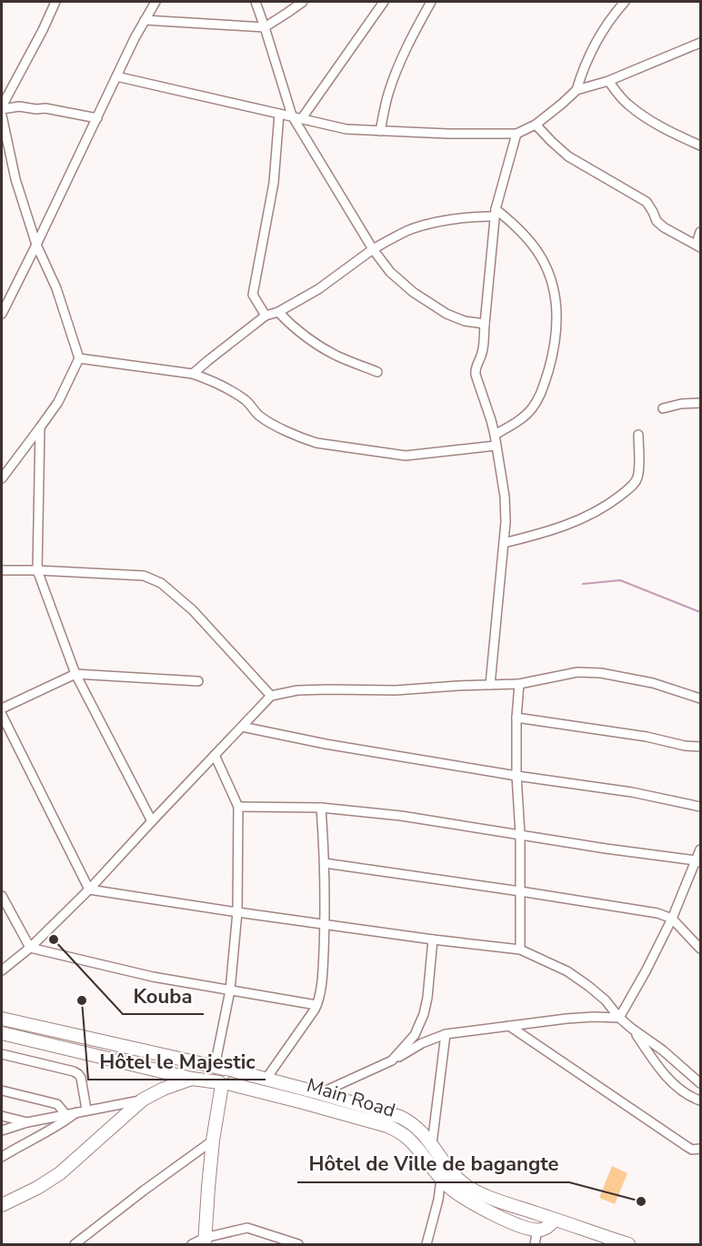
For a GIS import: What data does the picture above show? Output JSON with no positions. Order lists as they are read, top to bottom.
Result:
{
  "streets": {
    "street": ["Main Road"]
  },
  "places": ["Kouba", "Hôtel le Majestic", "Hôtel de Ville de bagangte"]
}
